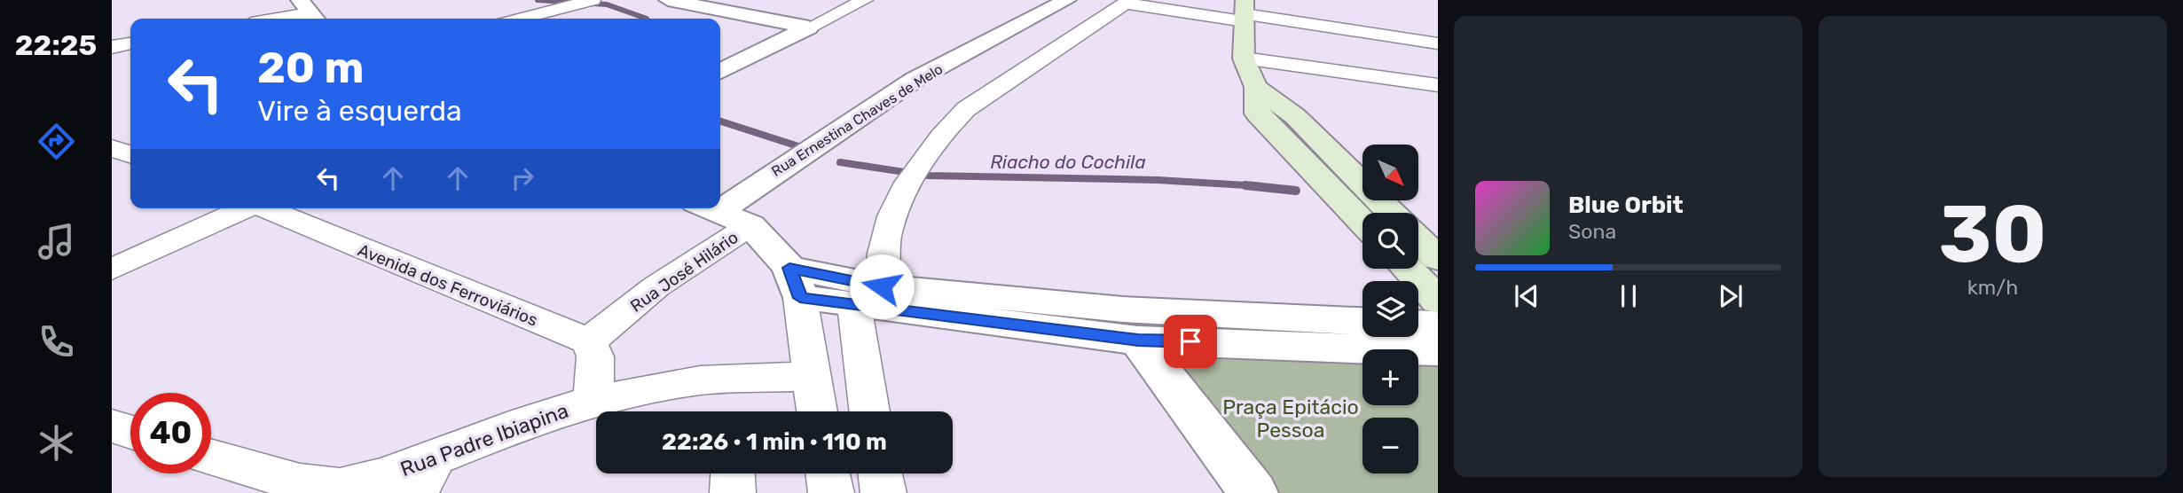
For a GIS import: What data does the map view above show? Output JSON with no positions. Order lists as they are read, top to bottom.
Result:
{
  "streets": {
    "street": [
      "Rua Ernestina Chaves de Melo",
      "Rua José Hilário",
      "Avenida dos Ferroviários",
      "Rua Padre Ibiapina"
    ]
  },
  "crossings": [
    ["Rua José Hilário", "Avenida dos Ferroviários"]
  ],
  "water": ["Riacho do Cochila"],
  "parks": ["Praça Epitácio Pessoa"],
  "north": "bottom right",
  "page": {
    "tabs": "22:25",
    "tile": ["30", "km/h"],
    "turn": ["20 m", "Vire à esquerda"],
    "map_buttons": ["+", "−"],
    "song": ["Blue Orbit", "Sona"],
    "limit": "40",
    "trip": "22:26 · 1 min · 110 m"
  }
}
